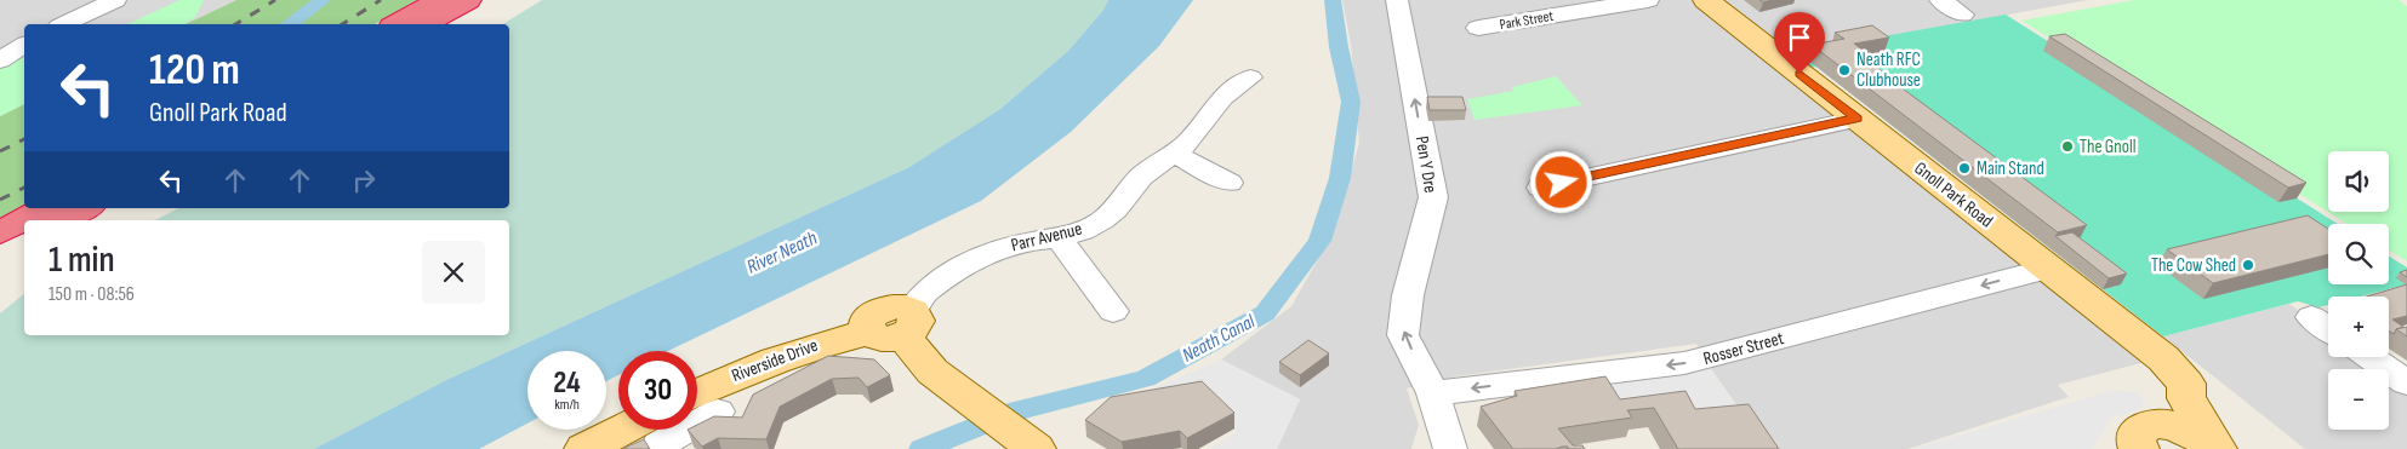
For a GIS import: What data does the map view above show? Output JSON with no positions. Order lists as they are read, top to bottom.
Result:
{
  "streets": {
    "main road": ["Gnoll Park Road", "Riverside Drive"],
    "street": [
      "Park Street",
      "Pen Y Dre",
      "Parr Avenue",
      "Rosser Street"
    ]
  },
  "crossings": [
    ["Pen Y Dre", "Rosser Street"],
    ["Gnoll Park Road", "Rosser Street"],
    ["Parr Avenue", "Riverside Drive"]
  ],
  "one_way": ["Pen Y Dre"],
  "water": ["River Neath", "Neath Canal"],
  "places": [
    "Neath RFC Clubhouse",
    "The Gnoll",
    "Main Stand",
    "The Cow Shed"
  ],
  "page": {
    "turn": ["120 m", "Gnoll Park Road"],
    "map_buttons": ["+", "−"],
    "heading": ["1 min", "150 m · 08:56"],
    "speed": "24 km/h",
    "limit": "30"
  }
}
